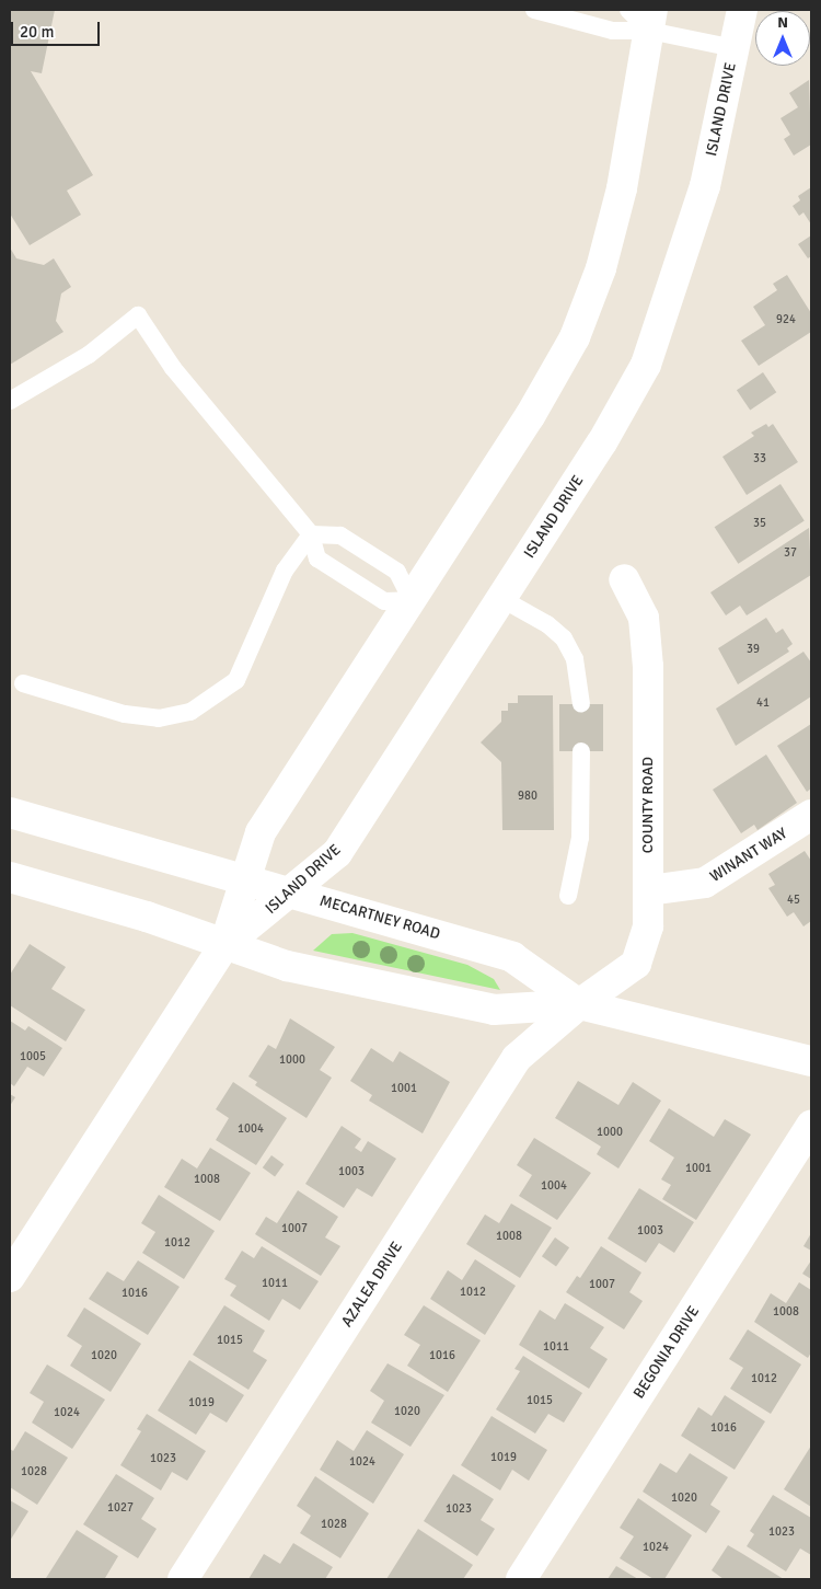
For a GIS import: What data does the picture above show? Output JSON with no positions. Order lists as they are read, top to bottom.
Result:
{
  "streets": {
    "main road": [
      "ISLAND DRIVE",
      "COUNTY ROAD",
      "WINANT WAY",
      "MECARTNEY ROAD",
      "AZALEA DRIVE",
      "BEGONIA DRIVE"
    ]
  },
  "crossings": [
    ["ISLAND DRIVE", "MECARTNEY ROAD"],
    ["COUNTY ROAD", "WINANT WAY"],
    ["COUNTY ROAD", "MECARTNEY ROAD"],
    ["COUNTY ROAD", "AZALEA DRIVE"],
    ["MECARTNEY ROAD", "AZALEA DRIVE"]
  ],
  "house_numbers": [
    "924",
    "33",
    "35",
    "37",
    "39",
    "41",
    "980",
    "45",
    "1005",
    "1000",
    "1001",
    "1004",
    "1000",
    "1001",
    "1003",
    "1008",
    "1004",
    "1007",
    "1003",
    "1008",
    "1012",
    "1011",
    "1007",
    "1012",
    "1016",
    "1008",
    "1015",
    "1011",
    "1020",
    "1016",
    "1012",
    "1015",
    "1019",
    "1020",
    "1024",
    "1016",
    "1019",
    "1023",
    "1024",
    "1028",
    "1020",
    "1027",
    "1023",
    "1028",
    "1023",
    "1024"
  ],
  "scale_bar": "20 m",
  "north": "top"
}
